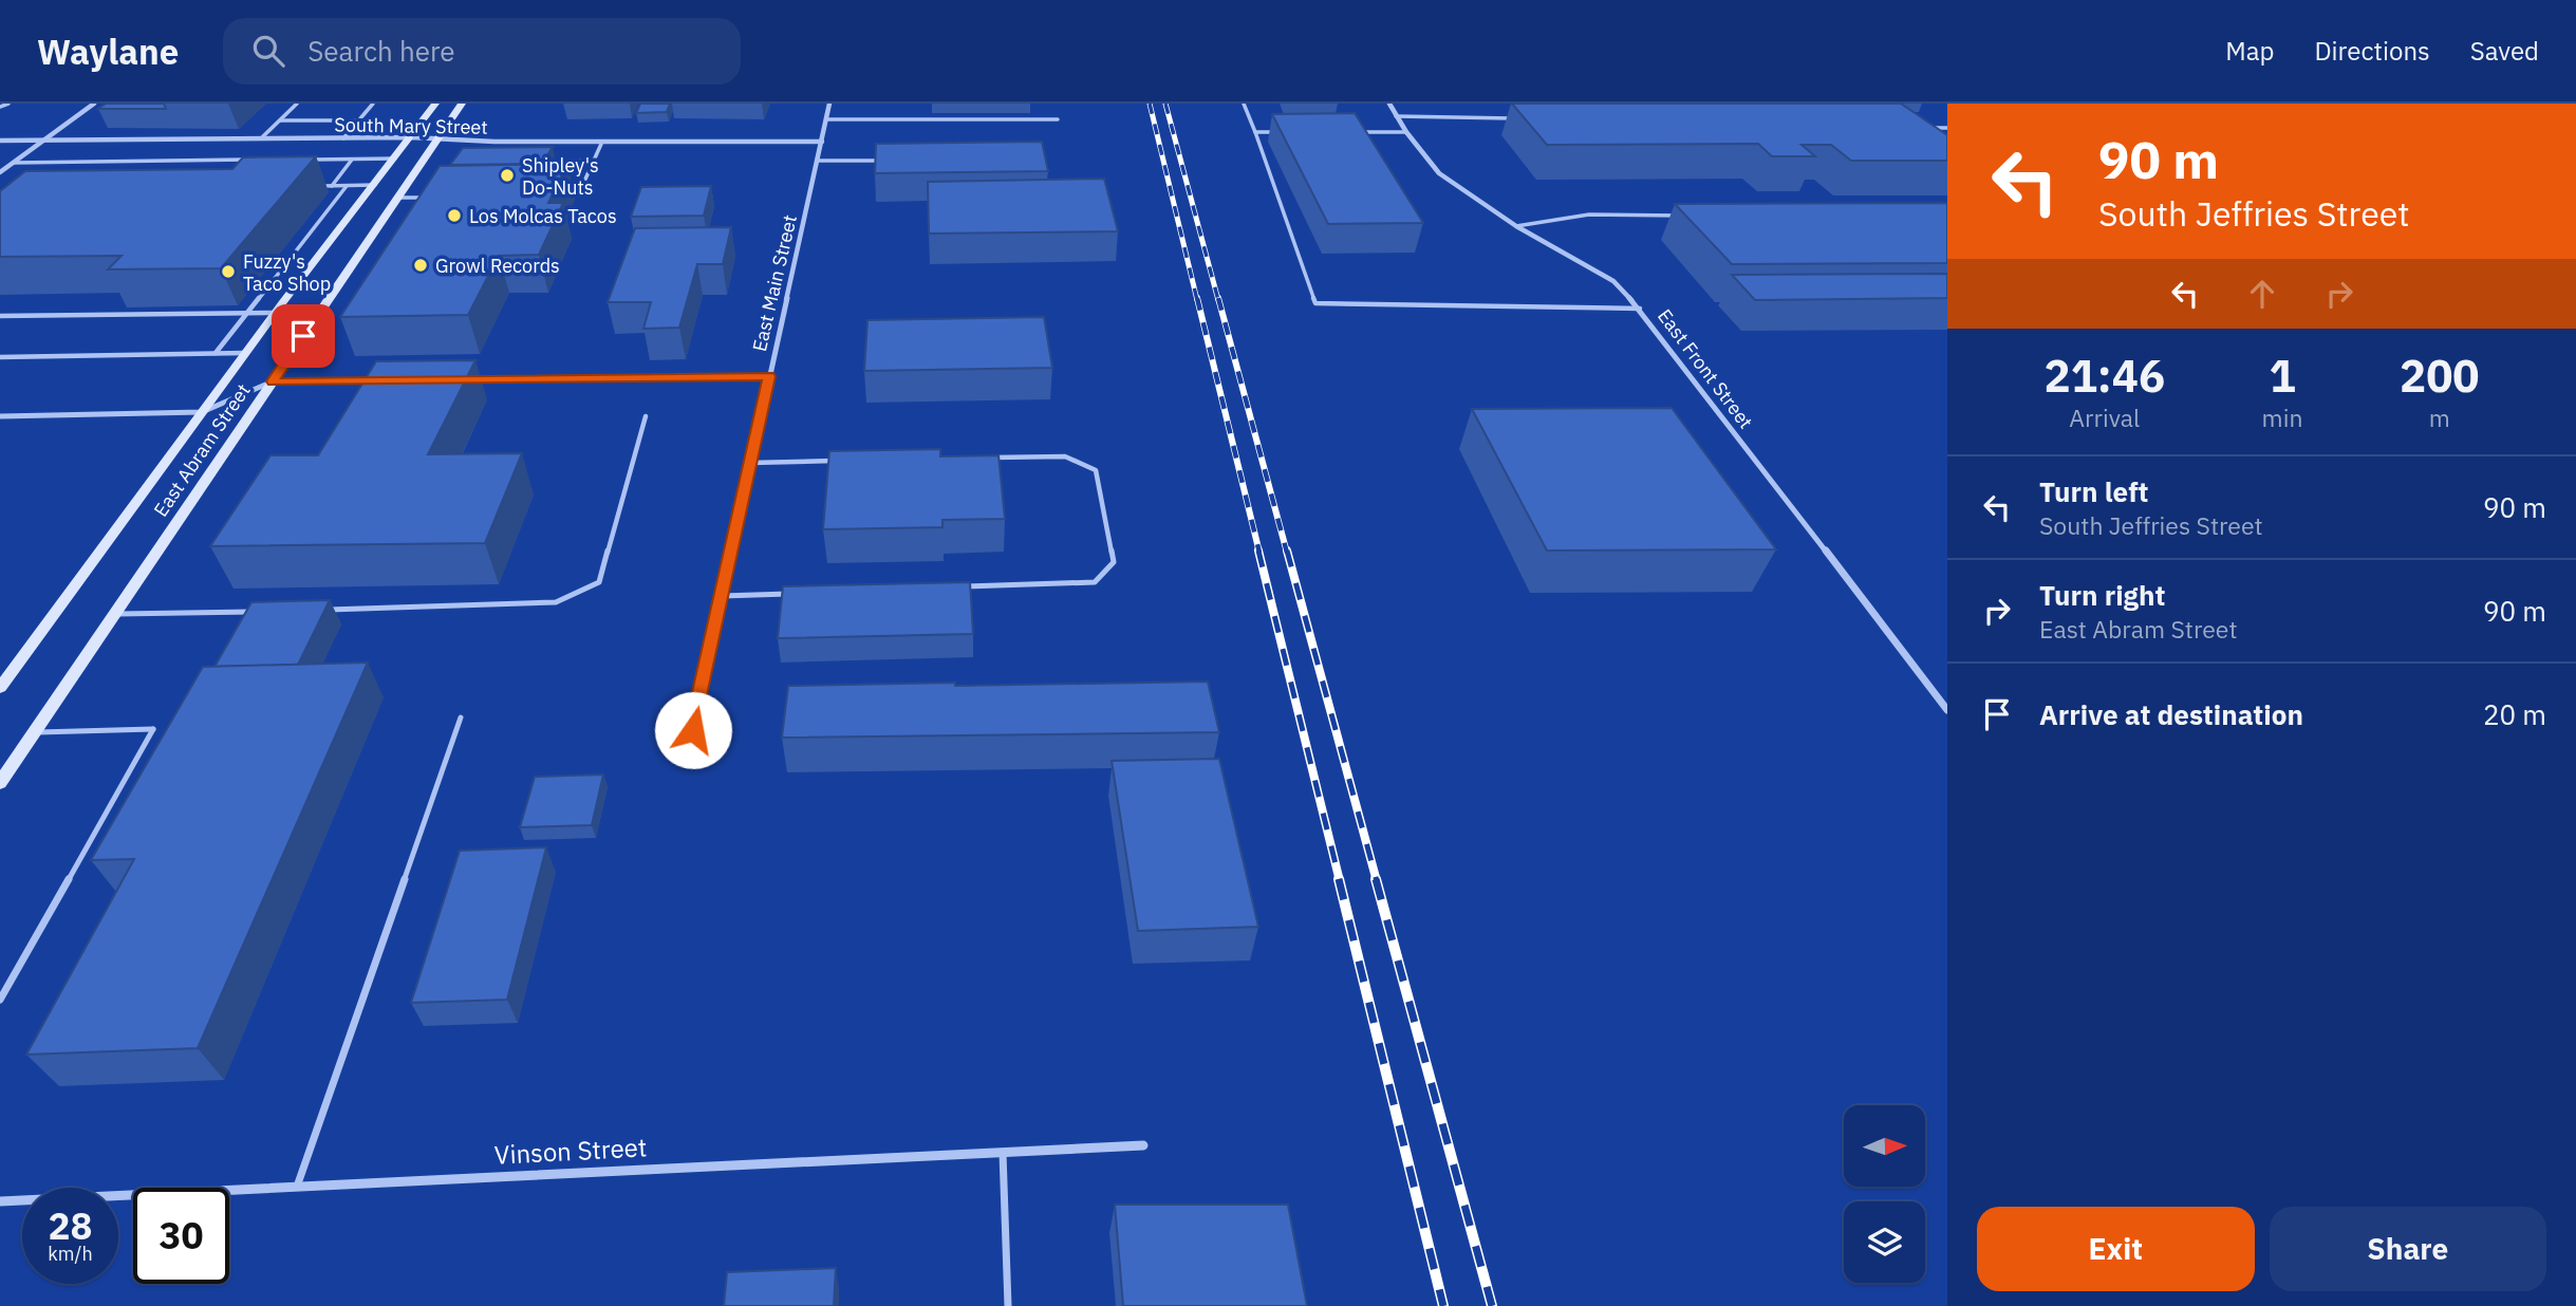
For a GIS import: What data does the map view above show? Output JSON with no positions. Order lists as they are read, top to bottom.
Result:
{
  "streets": {
    "main road": ["East Abram Street"],
    "street": [
      "South Mary Street",
      "East Main Street",
      "East Front Street",
      "Vinson Street"
    ]
  },
  "crossings": [
    ["South Mary Street", "East Main Street"],
    ["South Mary Street", "East Abram Street"]
  ],
  "places": [
    "Shipley's Do-Nuts",
    "Los Molcas Tacos",
    "Growl Records",
    "Fuzzy's Taco Shop"
  ],
  "north": "right",
  "page": {
    "header": "Waylane",
    "search": "Search here",
    "nav": ["Map", "Directions", "Saved"],
    "turn": ["90 m", "South Jeffries Street"],
    "eta": [
      "21:46",
      "Arrival",
      "1",
      "min",
      "200",
      "m"
    ],
    "list": [
      {
        "name": "Turn left",
        "note": "South Jeffries Street",
        "value": "90 m"
      },
      {
        "name": "Turn right",
        "note": "East Abram Street",
        "value": "90 m"
      },
      {
        "name": "Arrive at destination",
        "value": "20 m"
      }
    ],
    "speed": "28 km/h",
    "limit": "30",
    "buttons": ["Exit", "Share"]
  }
}
